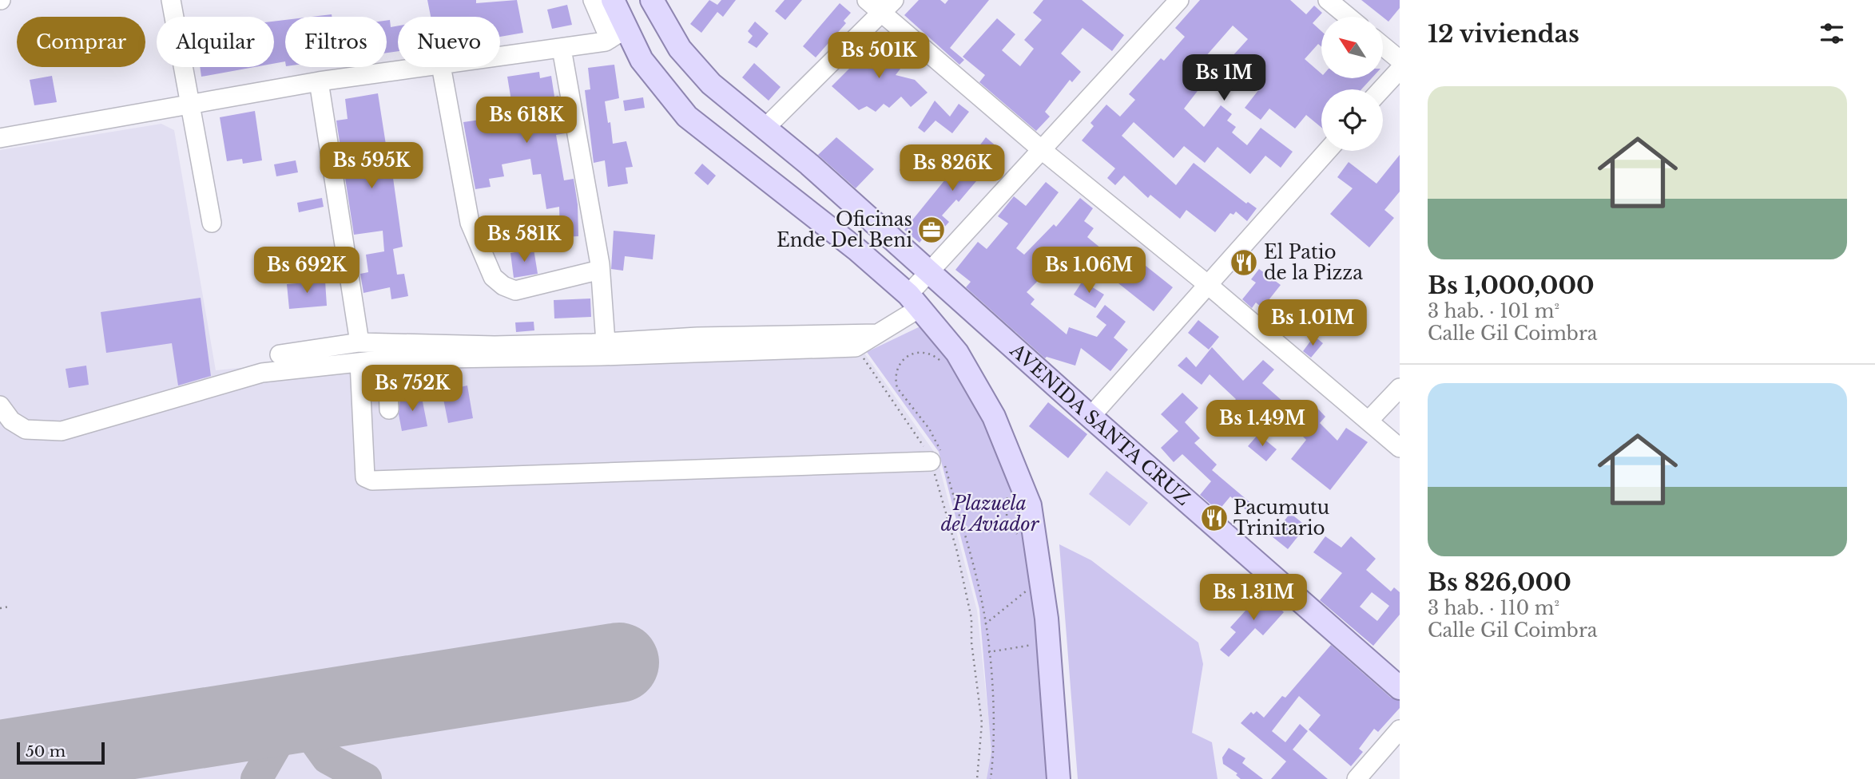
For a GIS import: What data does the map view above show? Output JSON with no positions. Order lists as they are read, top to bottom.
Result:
{
  "streets": {
    "main road": ["AVENIDA SANTA CRUZ"]
  },
  "parks": ["Plazuela del Aviador"],
  "places": {
    "office": ["Oficinas Ende Del Beni"],
    "restaurant": ["El Patio de la Pizza", "Pacumutu Trinitario"]
  },
  "scale_bar": "50 m",
  "north": "top left",
  "page": {
    "heading": "12 viviendas",
    "chip": [
      "Comprar",
      "Alquilar",
      "Filtros",
      "Nuevo"
    ],
    "price": [
      "Bs 501K",
      "Bs 1M",
      "Bs 618K",
      "Bs 595K",
      "Bs 826K",
      "Bs 581K",
      "Bs 692K",
      "Bs 1.06M",
      "Bs 1.01M",
      "Bs 752K",
      "Bs 1.49M",
      "Bs 1.31M"
    ],
    "list": [
      {
        "name": "Bs 1,000,000",
        "note": "3 hab. · 101 m² · Calle Gil Coimbra"
      },
      {
        "name": "Bs 826,000",
        "note": "3 hab. · 110 m² · Calle Gil Coimbra"
      }
    ],
    "scale": "50 m"
  }
}
